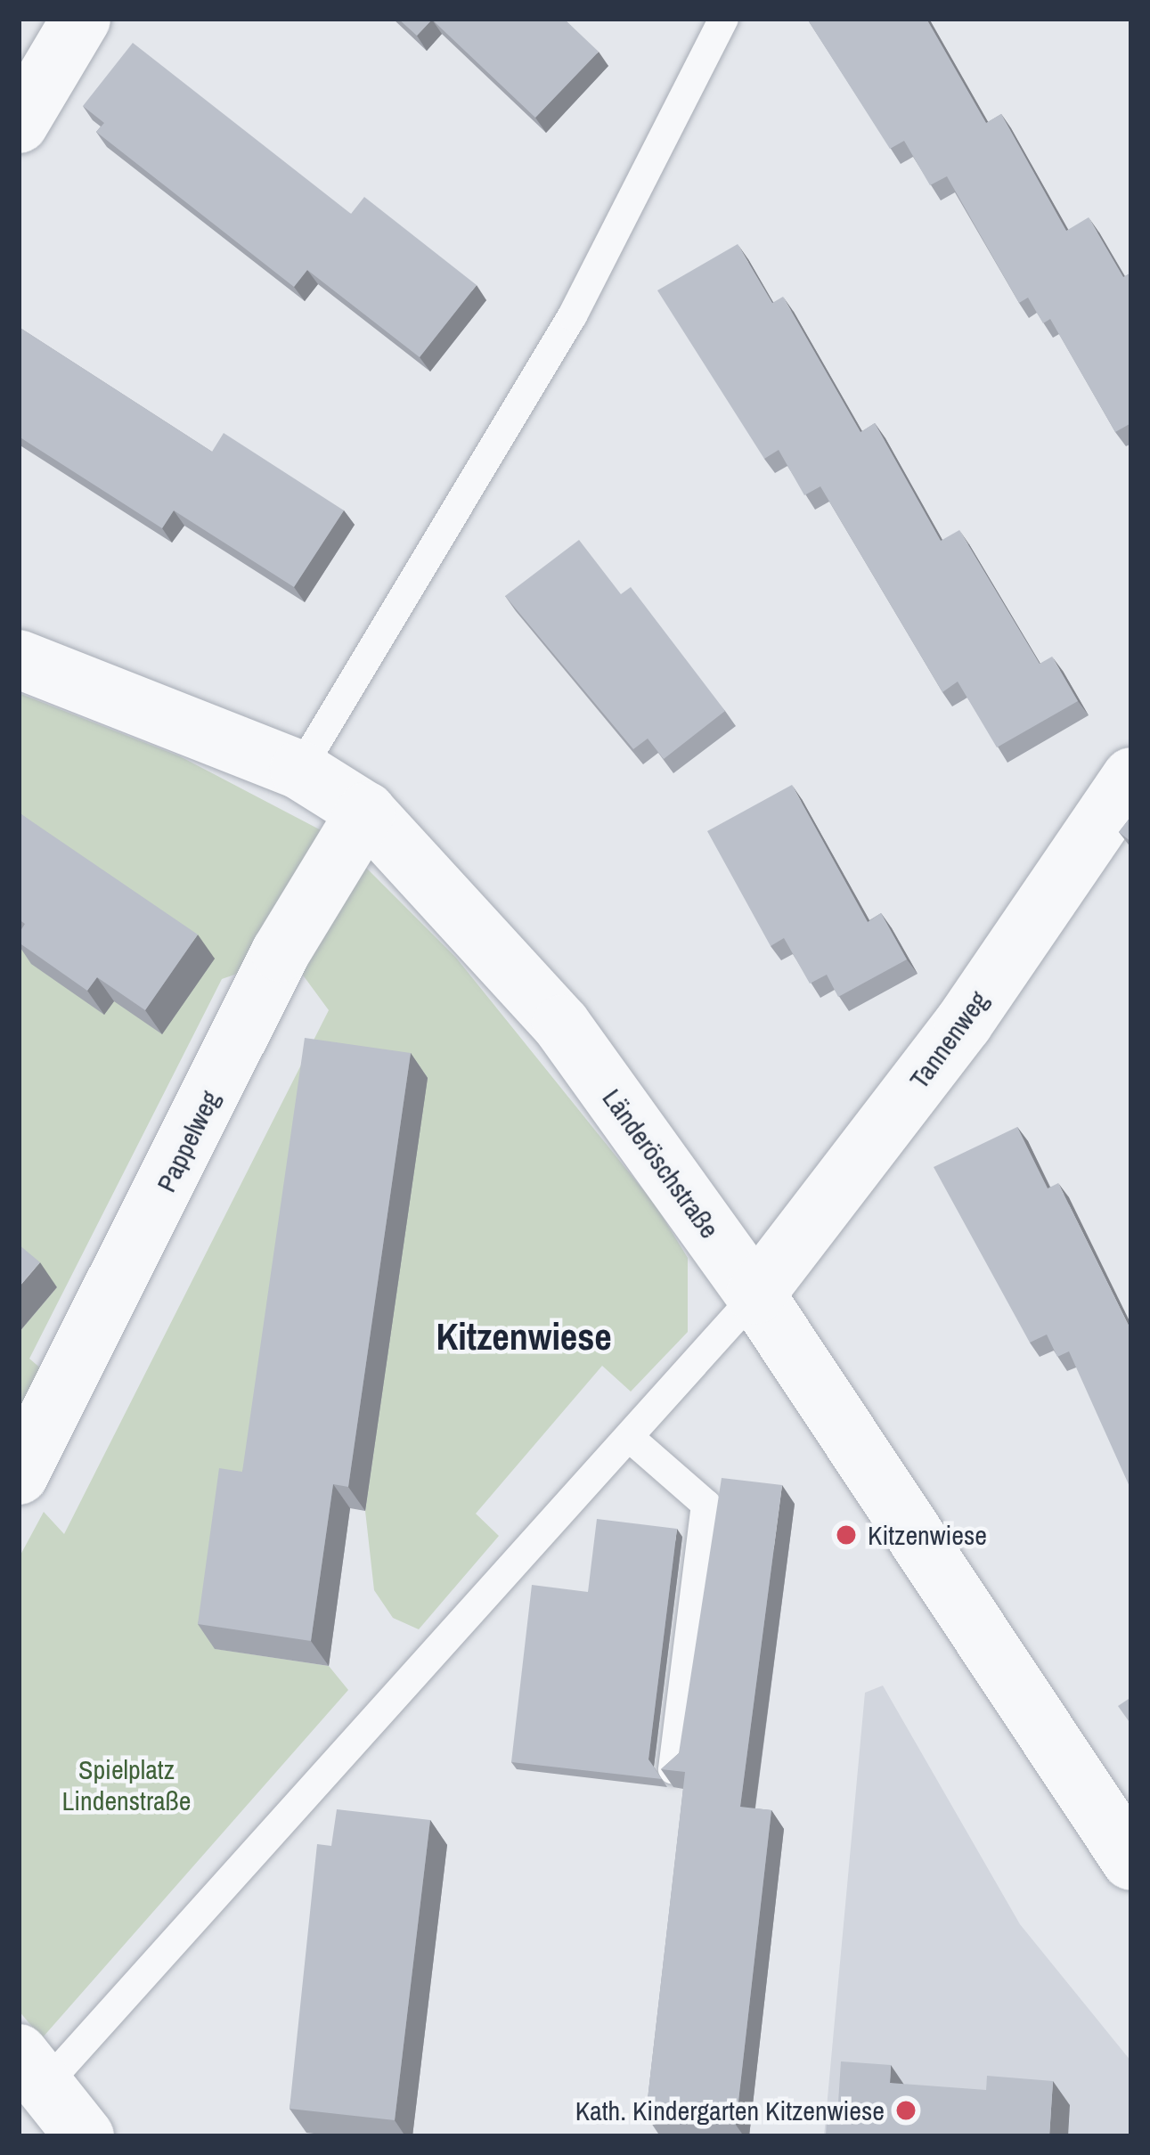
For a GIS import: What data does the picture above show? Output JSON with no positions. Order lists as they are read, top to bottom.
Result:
{
  "streets": {
    "street": ["Tannenweg", "Pappelweg", "Länderöschstraße"]
  },
  "crossings": [
    ["Tannenweg", "Länderöschstraße"],
    ["Pappelweg", "Länderöschstraße"]
  ],
  "districts": ["Kitzenwiese"],
  "parks": ["Spielplatz Lindenstraße"],
  "places": ["Kitzenwiese", "Kath. Kindergarten Kitzenwiese"]
}
